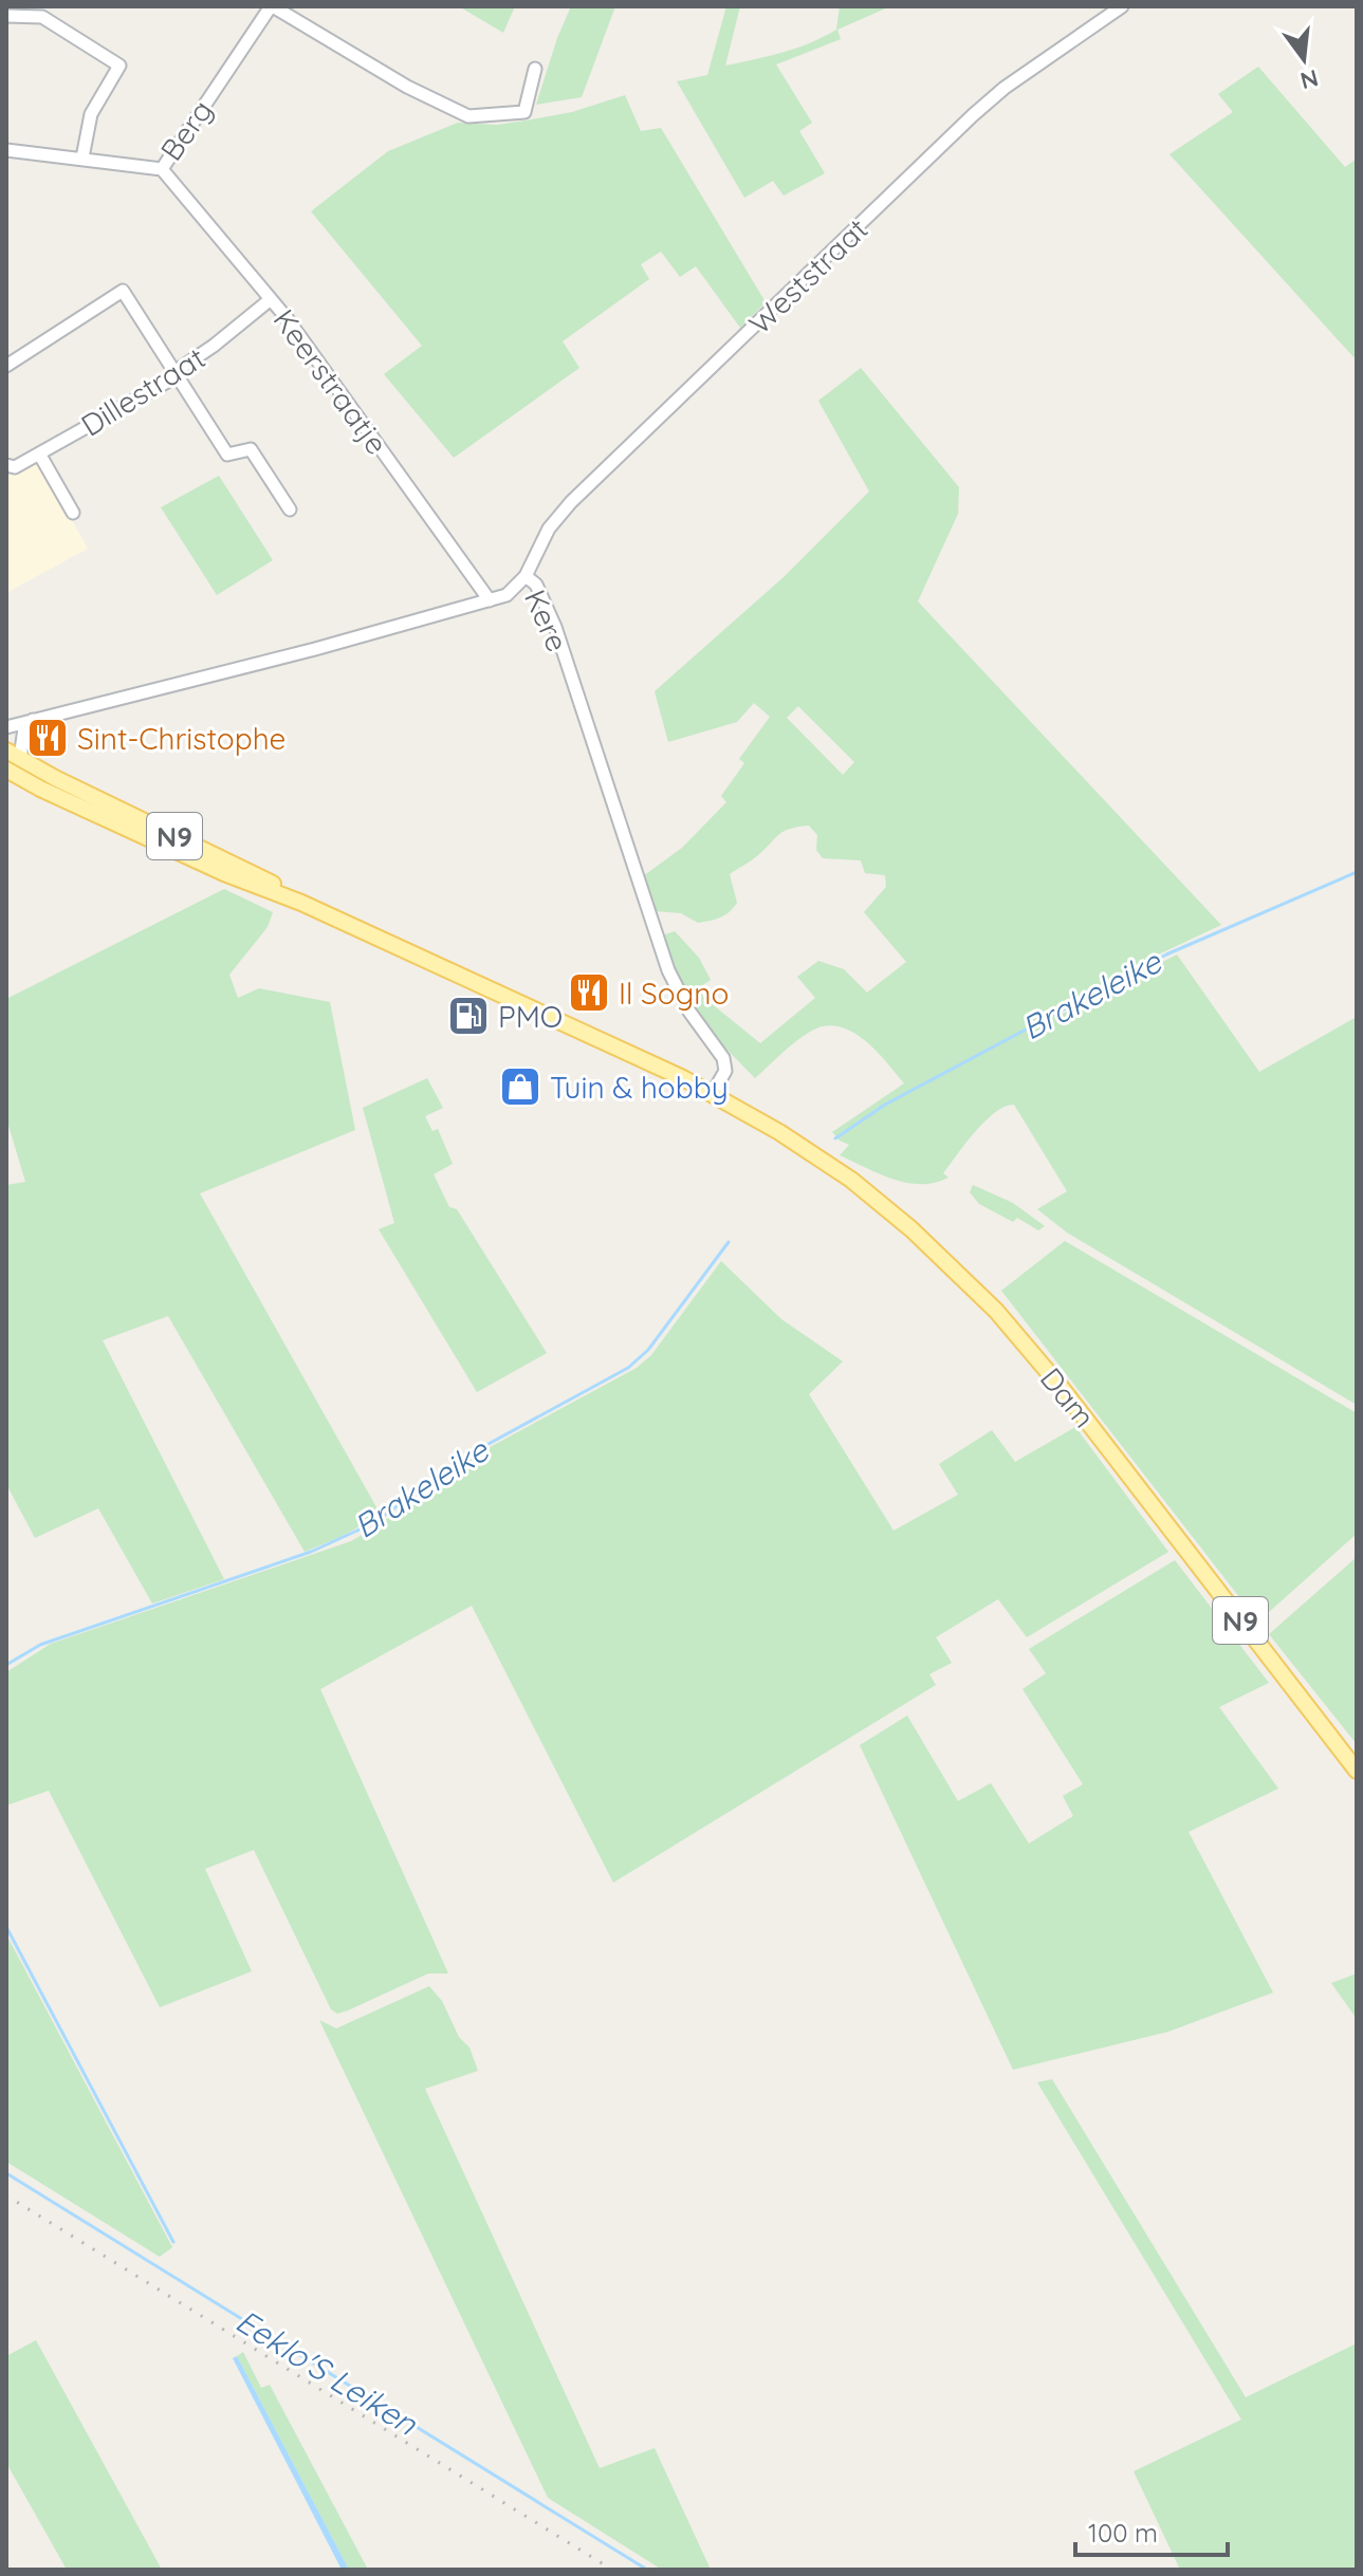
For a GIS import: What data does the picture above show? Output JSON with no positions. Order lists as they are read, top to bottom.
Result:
{
  "streets": {
    "main road": ["N9", "Dam"],
    "street": [
      "Berg",
      "Weststraat",
      "Keerstraatje",
      "Dillestraat",
      "Kere"
    ]
  },
  "crossings": [
    ["Berg", "Keerstraatje"],
    ["Weststraat", "Kere"],
    ["Keerstraatje", "Dillestraat"],
    ["Keerstraatje", "Kere"],
    ["Kere", "N9"],
    ["Kere", "Dam"],
    ["N9", "Dam"]
  ],
  "water": ["Brakeleike", "Eeklo'S Leiken"],
  "places": {
    "restaurant": ["Sint-Christophe", "Il Sogno"],
    "fuel station": ["PMO"],
    "shop": ["Tuin & hobby"]
  },
  "scale_bar": "100 m",
  "north": "bottom"
}
